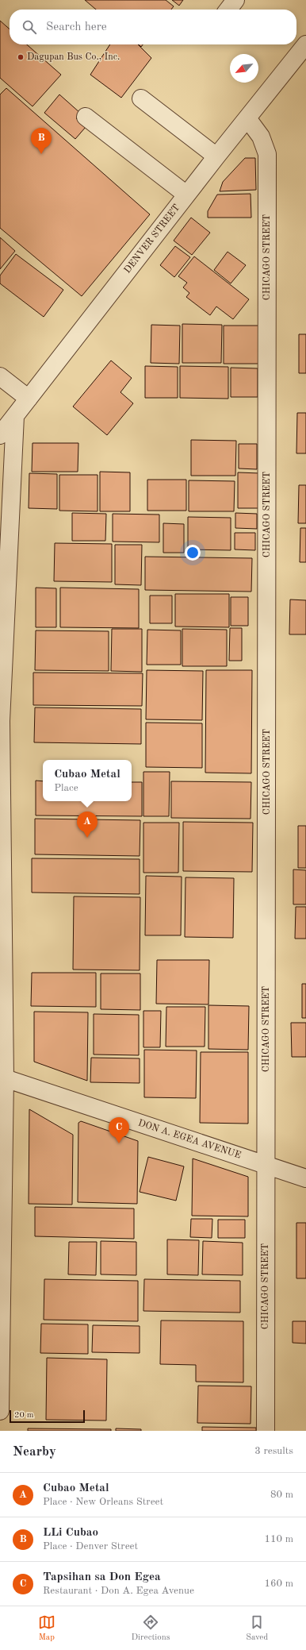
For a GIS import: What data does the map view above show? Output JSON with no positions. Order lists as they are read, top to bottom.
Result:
{
  "streets": {
    "street": ["DENVER STREET", "CHICAGO STREET", "DON A. EGEA AVENUE"]
  },
  "crossings": [
    ["DENVER STREET", "CHICAGO STREET"],
    ["CHICAGO STREET", "DON A. EGEA AVENUE"]
  ],
  "places": ["Dagupan Bus Co., Inc."],
  "scale_bar": "20 m",
  "north": "bottom left",
  "page": {
    "search": "Search here",
    "pins": ["B", "A", "C"],
    "popup": ["Cubao Metal", "Place"],
    "scale": "20 m",
    "heading": ["Nearby", "3 results"],
    "list": [
      {
        "mark": "A",
        "name": "Cubao Metal",
        "note": "Place · New Orleans Street",
        "value": "80 m"
      },
      {
        "mark": "B",
        "name": "LLi Cubao",
        "note": "Place · Denver Street",
        "value": "110 m"
      },
      {
        "mark": "C",
        "name": "Tapsihan sa Don Egea",
        "note": "Restaurant · Don A. Egea Avenue",
        "value": "160 m"
      }
    ],
    "nav": ["Map", "Directions", "Saved"]
  }
}
